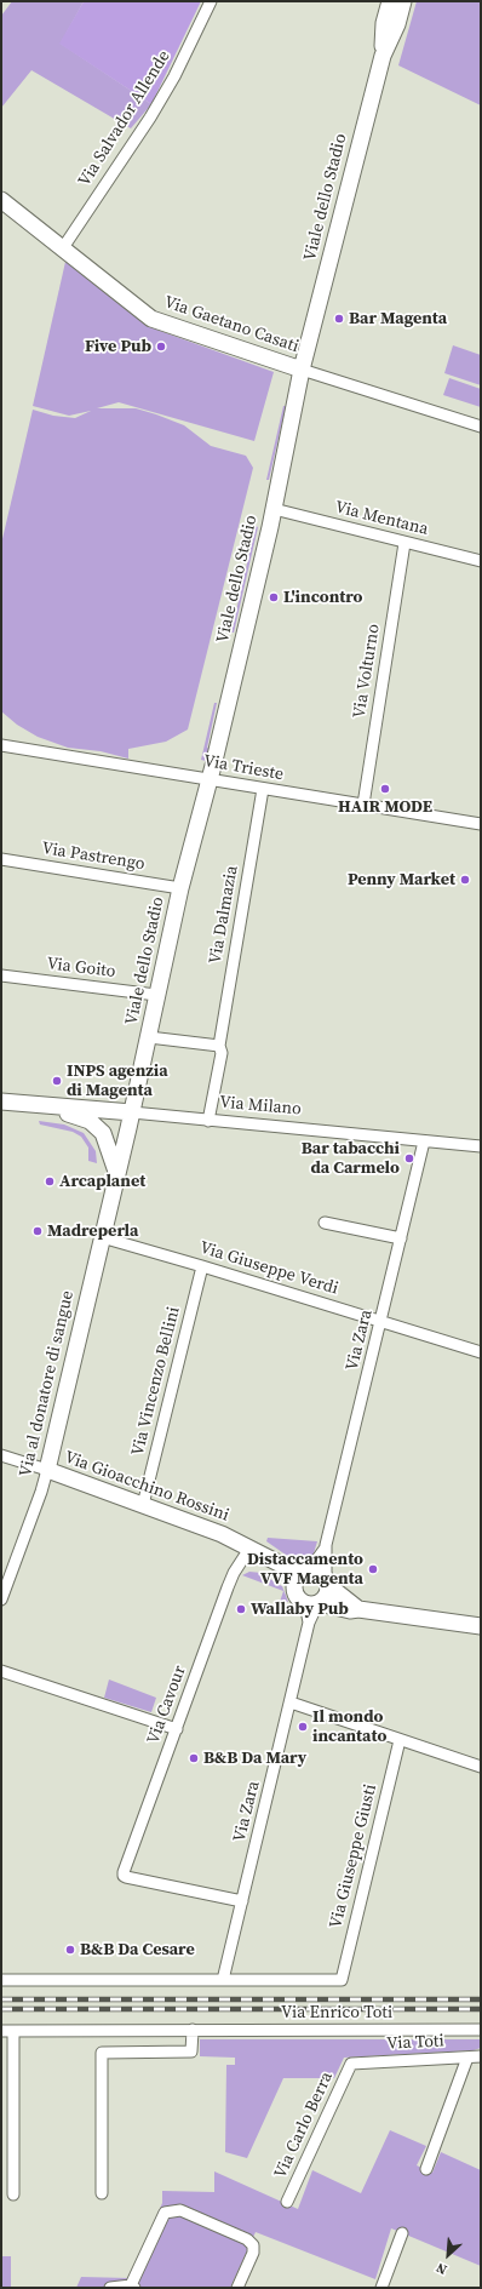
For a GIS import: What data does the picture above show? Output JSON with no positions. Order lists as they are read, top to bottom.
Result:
{
  "streets": {
    "street": [
      "Via Salvador Allende",
      "Viale dello Stadio",
      "Via Gaetano Casati",
      "Via Mentana",
      "Via Volturno",
      "Via Trieste",
      "Via Pastrengo",
      "Via Dalmazia",
      "Via Goito",
      "Via Milano",
      "Via Giuseppe Verdi",
      "Via Zara",
      "Via Vincenzo Bellini",
      "Via al donatore di sangue",
      "Via Gioacchino Rossini",
      "Via Cavour",
      "Via Giuseppe Giusti",
      "Via Enrico Toti",
      "Via Toti",
      "Via Carlo Berra"
    ]
  },
  "crossings": [
    ["Via Salvador Allende", "Via Gaetano Casati"],
    ["Viale dello Stadio", "Via Gaetano Casati"],
    ["Viale dello Stadio", "Via Mentana"],
    ["Viale dello Stadio", "Via Trieste"],
    ["Viale dello Stadio", "Via Pastrengo"],
    ["Viale dello Stadio", "Via Goito"],
    ["Viale dello Stadio", "Via Milano"],
    ["Viale dello Stadio", "Via al donatore di sangue"],
    ["Via Mentana", "Via Volturno"],
    ["Via Volturno", "Via Trieste"],
    ["Via Trieste", "Via Dalmazia"],
    ["Via Dalmazia", "Via Milano"],
    ["Via Milano", "Via Zara"],
    ["Via Milano", "Via al donatore di sangue"],
    ["Via Giuseppe Verdi", "Via Zara"],
    ["Via Giuseppe Verdi", "Via Vincenzo Bellini"],
    ["Via Giuseppe Verdi", "Via al donatore di sangue"],
    ["Via Zara", "Via Gioacchino Rossini"],
    ["Via Zara", "Via Cavour"],
    ["Via Zara", "Via Giuseppe Giusti"],
    ["Via Vincenzo Bellini", "Via Gioacchino Rossini"],
    ["Via al donatore di sangue", "Via Gioacchino Rossini"],
    ["Via Gioacchino Rossini", "Via Cavour"],
    ["Via Toti", "Via Carlo Berra"]
  ],
  "places": [
    "Bar Magenta",
    "Five Pub",
    "L'incontro",
    "HAIR MODE",
    "Penny Market",
    "INPS agenzia di Magenta",
    "Bar tabacchi da Carmelo",
    "Arcaplanet",
    "Madreperla",
    "Distaccamento VVF Magenta",
    "Wallaby Pub",
    "Il mondo incantato",
    "B&B Da Mary",
    "B&B Da Cesare"
  ],
  "north": "bottom left"
}
